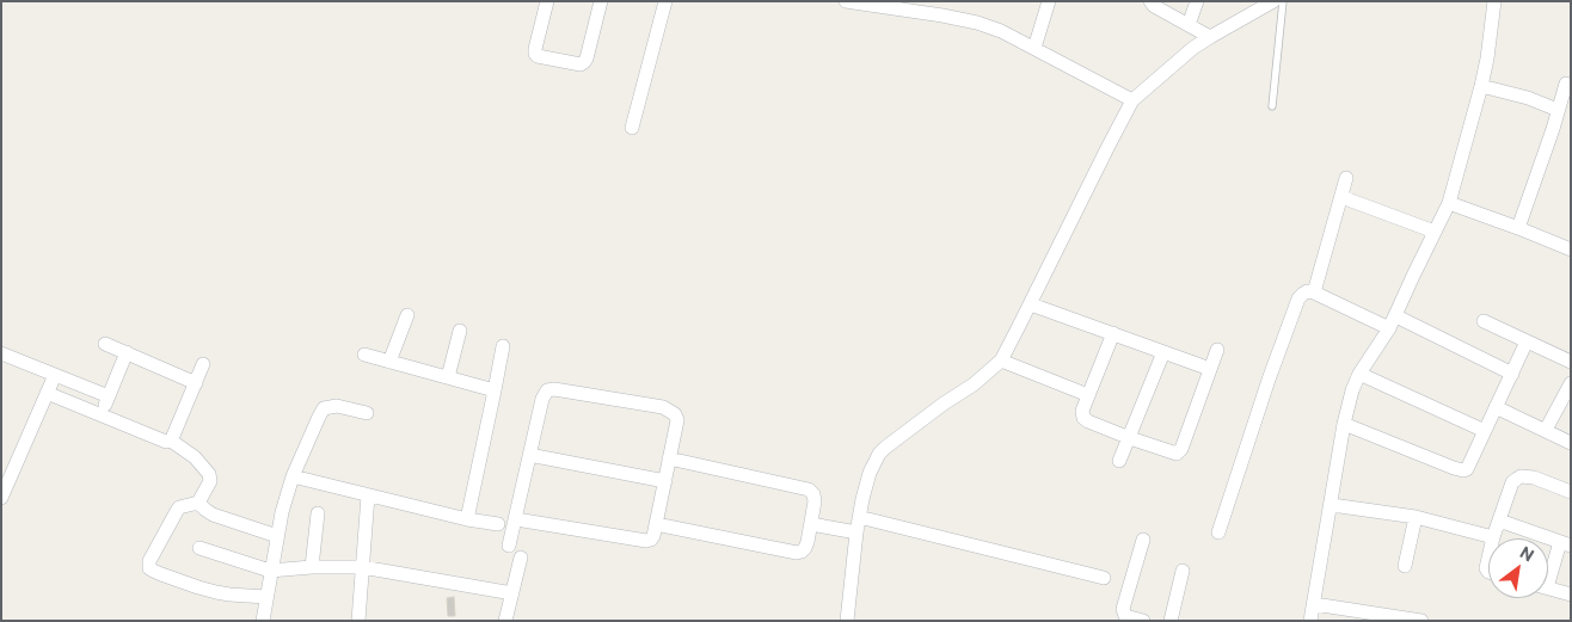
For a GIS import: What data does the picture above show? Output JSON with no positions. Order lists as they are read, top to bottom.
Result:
{
  "north": "top right"
}
